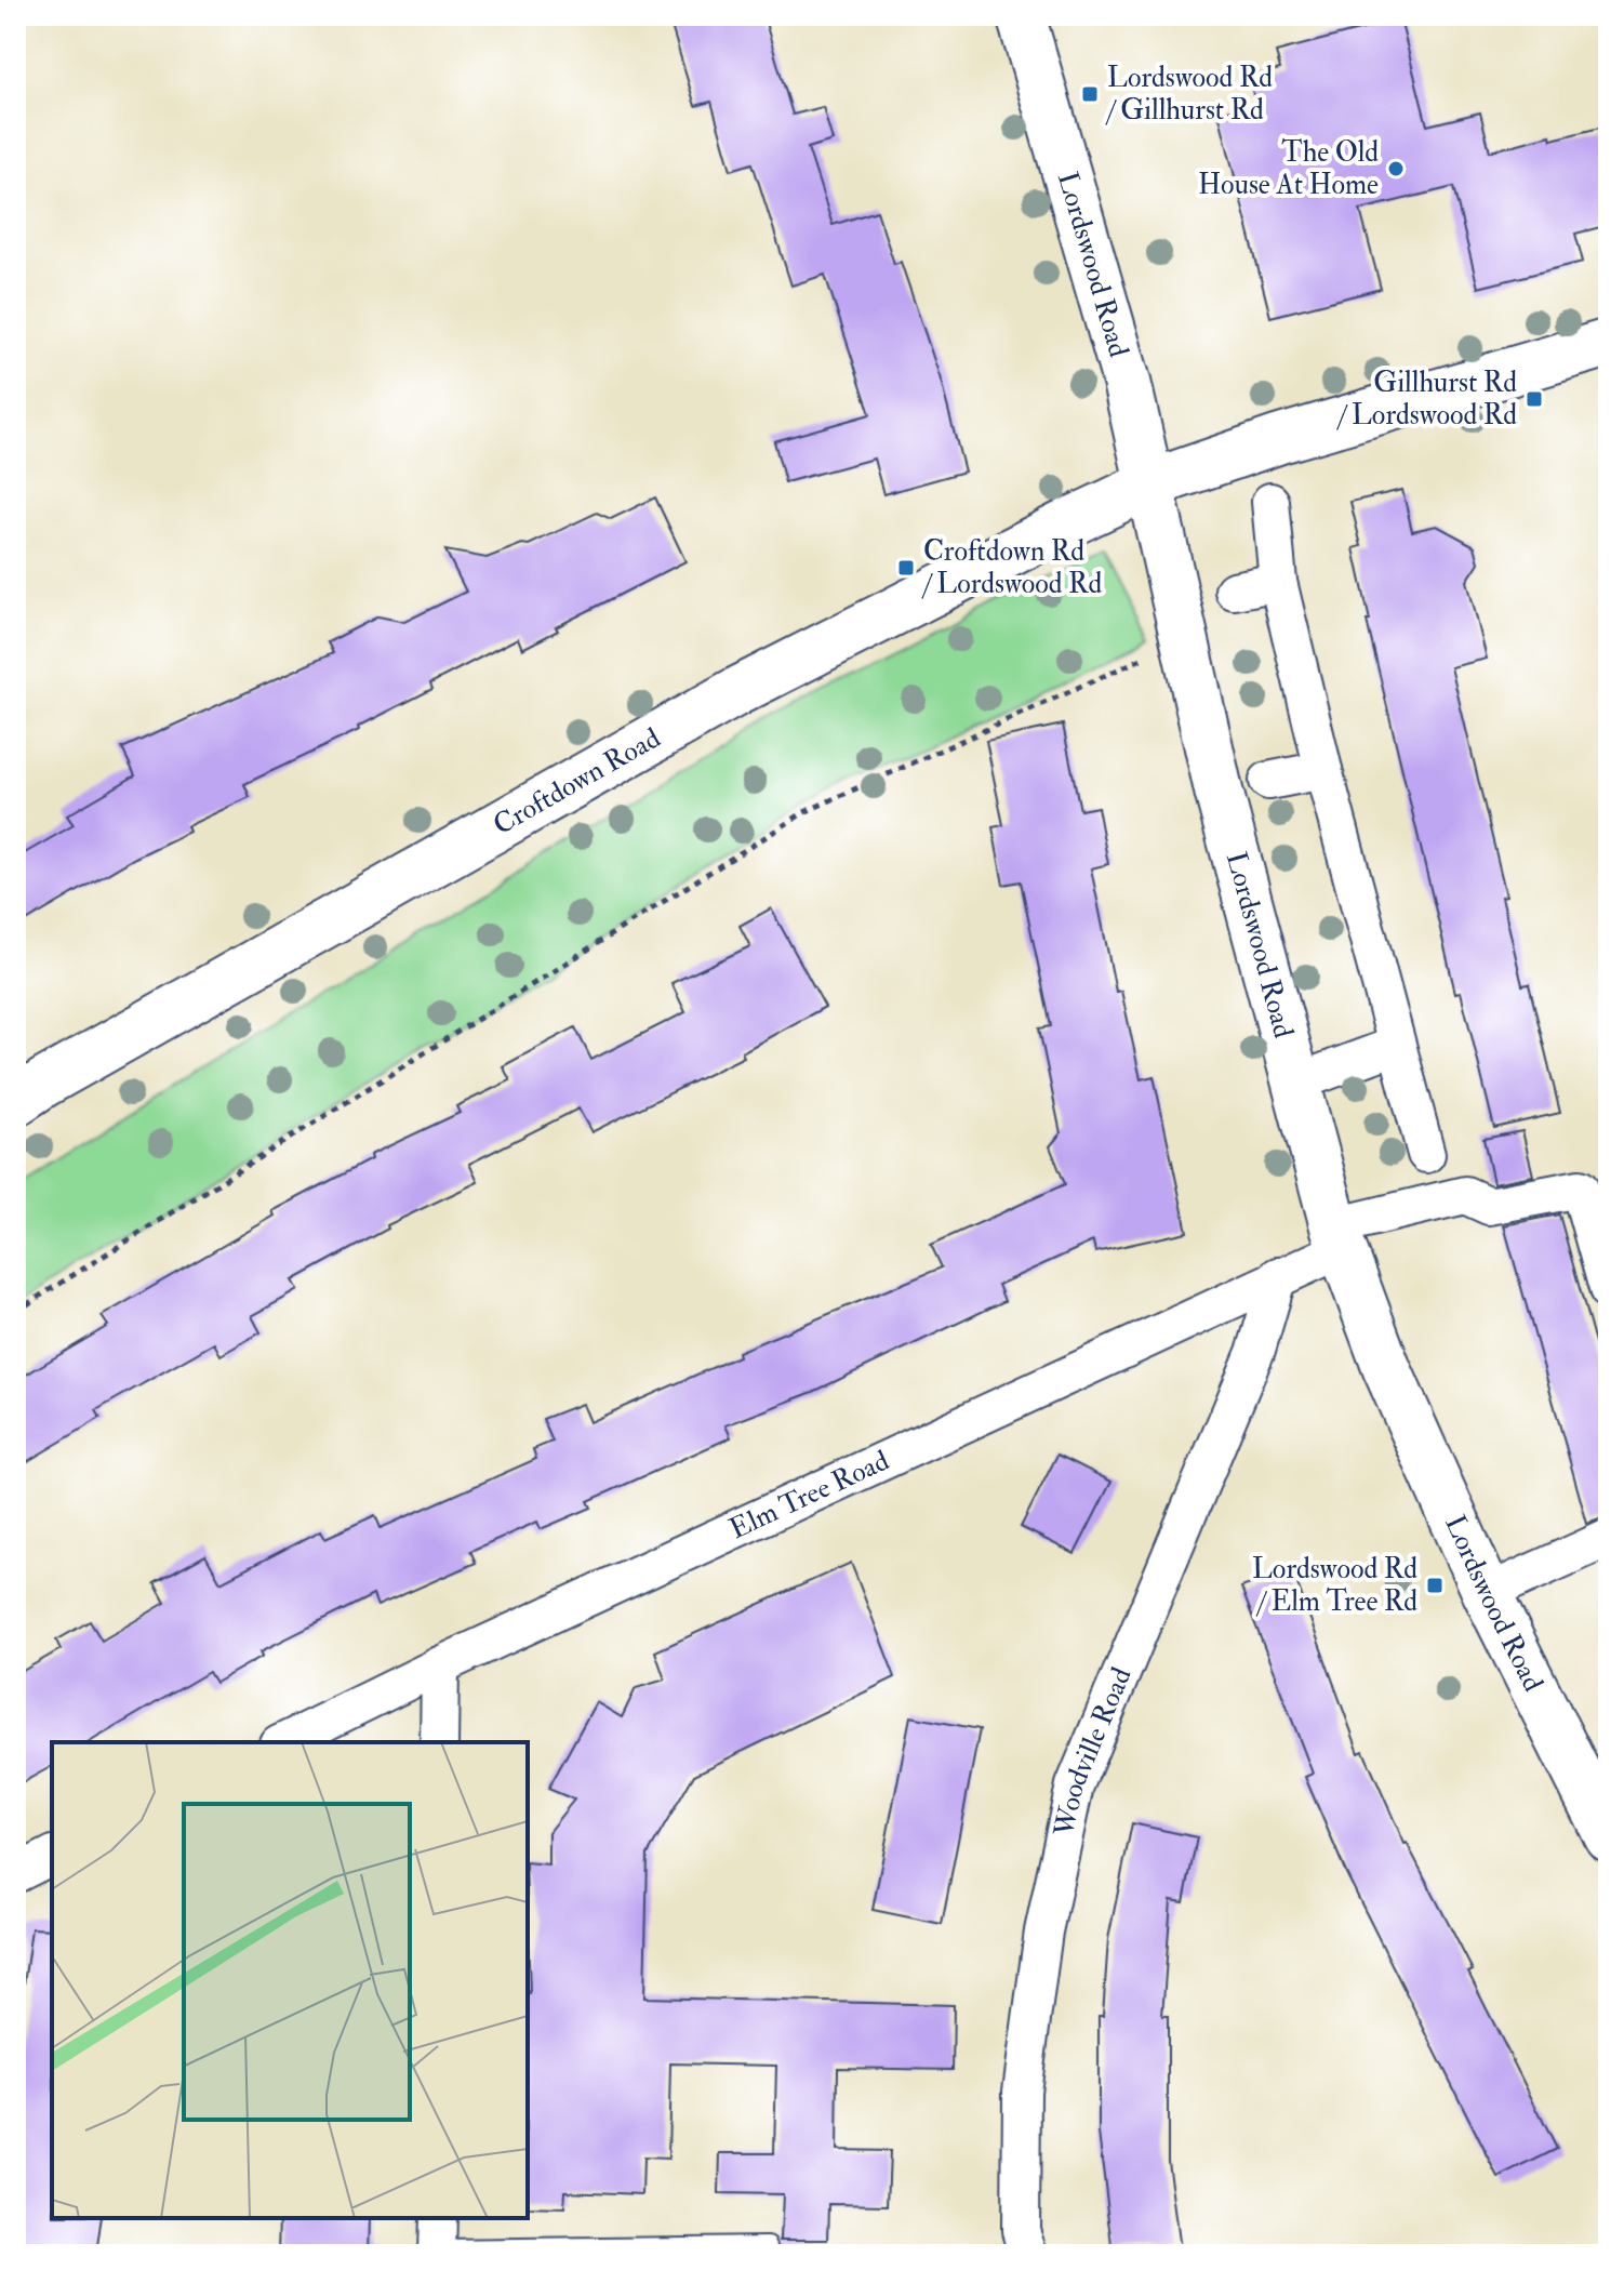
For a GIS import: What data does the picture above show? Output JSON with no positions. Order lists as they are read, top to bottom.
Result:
{
  "streets": {
    "main road": ["Lordswood Road", "Croftdown Road"],
    "street": ["Elm Tree Road", "Woodville Road"]
  },
  "crossings": [
    ["Lordswood Road", "Croftdown Road"],
    ["Lordswood Road", "Elm Tree Road"],
    ["Elm Tree Road", "Woodville Road"]
  ],
  "places": {
    "transit": [
      "Lordswood Rd / Gillhurst Rd",
      "Gillhurst Rd / Lordswood Rd",
      "Croftdown Rd / Lordswood Rd",
      "Lordswood Rd / Elm Tree Rd"
    ],
    "other": ["The Old House At Home"]
  }
}
